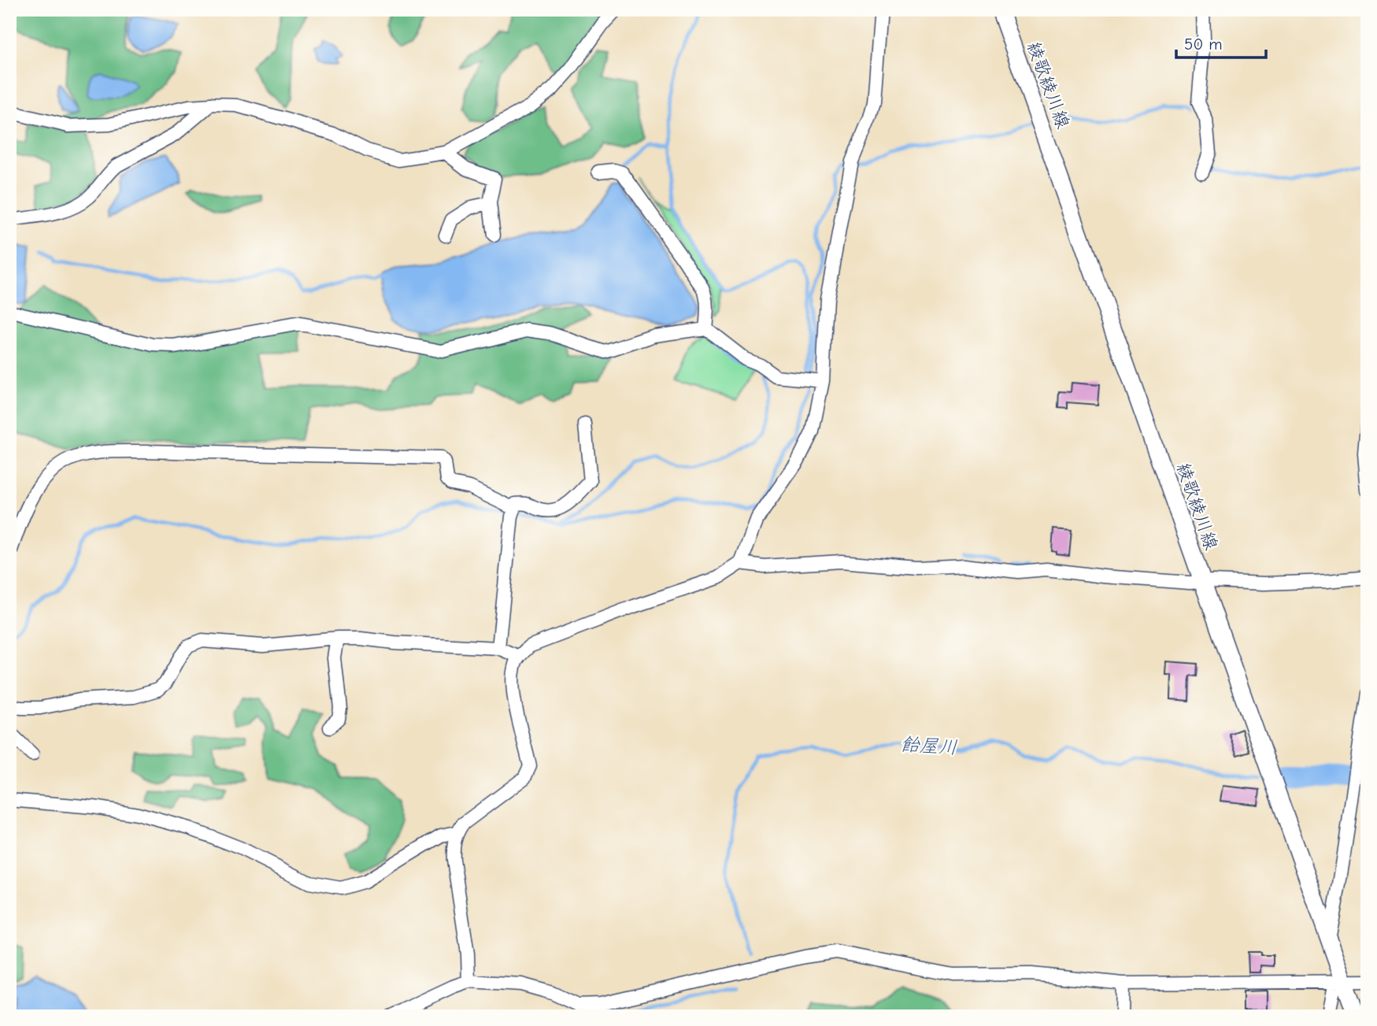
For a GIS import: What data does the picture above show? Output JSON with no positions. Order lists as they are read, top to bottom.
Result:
{
  "streets": {
    "main road": ["綾歌綾川線"]
  },
  "water": ["飴屋川"],
  "scale_bar": "50 m"
}
